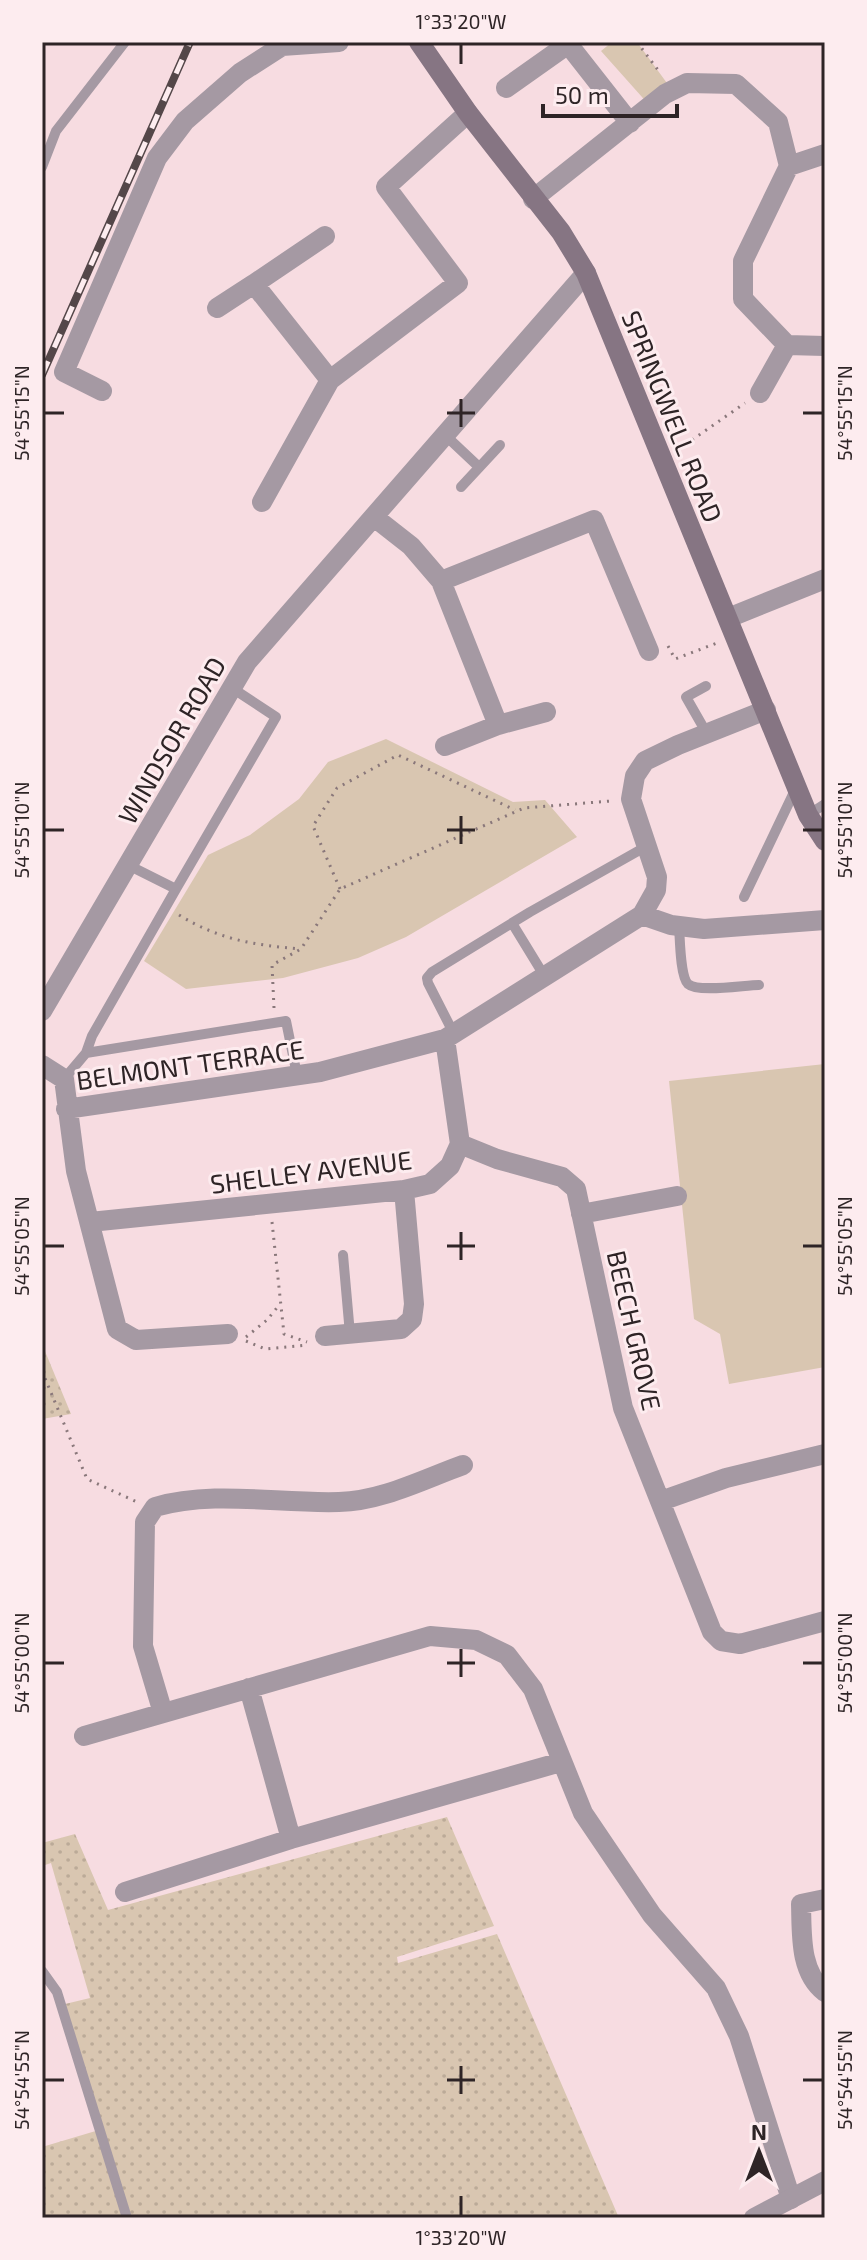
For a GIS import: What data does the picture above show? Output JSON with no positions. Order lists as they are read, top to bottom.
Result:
{
  "streets": {
    "main road": ["SPRINGWELL ROAD"],
    "street": [
      "WINDSOR ROAD",
      "BELMONT TERRACE",
      "SHELLEY AVENUE",
      "BEECH GROVE"
    ]
  },
  "crossings": [
    ["SPRINGWELL ROAD", "WINDSOR ROAD"],
    ["SHELLEY AVENUE", "BEECH GROVE"]
  ],
  "scale_bar": "50 m",
  "north": "top",
  "coordinates": [
    "1°33'20\"W",
    "54°55'15\"N",
    "54°55'10\"N",
    "54°55'05\"N",
    "54°55'00\"N",
    "54°54'55\"N"
  ]
}
